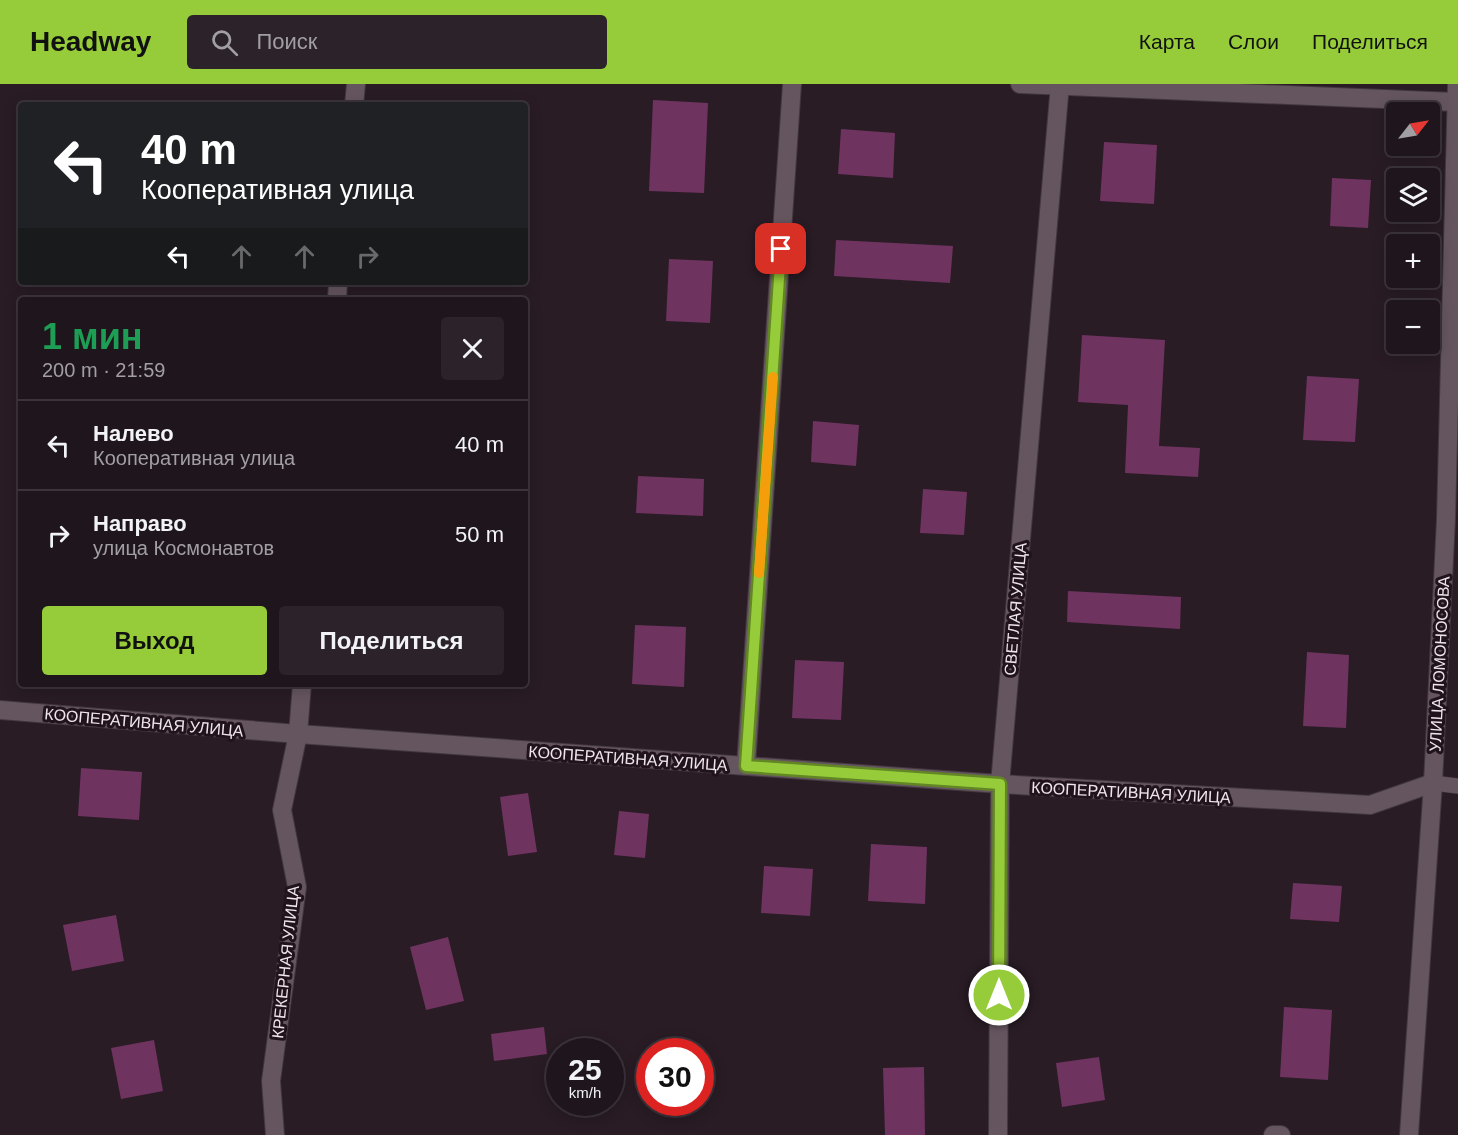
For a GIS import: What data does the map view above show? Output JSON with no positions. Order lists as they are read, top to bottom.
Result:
{
  "streets": {
    "street": [
      "СВЕТЛАЯ УЛИЦА",
      "УЛИЦА ЛОМОНОСОВА",
      "КООПЕРАТИВНАЯ УЛИЦА",
      "КРЕКЕРНАЯ УЛИЦА"
    ]
  },
  "crossings": [
    ["СВЕТЛАЯ УЛИЦА", "КООПЕРАТИВНАЯ УЛИЦА"],
    ["УЛИЦА ЛОМОНОСОВА", "КООПЕРАТИВНАЯ УЛИЦА"],
    ["КООПЕРАТИВНАЯ УЛИЦА", "КРЕКЕРНАЯ УЛИЦА"]
  ],
  "north": "top right",
  "page": {
    "header": "Headway",
    "search": "Поиск",
    "nav": ["Карта", "Слои", "Поделиться"],
    "map_buttons": ["+", "−"],
    "turn": ["40 m", "Кооперативная улица"],
    "heading": ["1 мин", "200 m · 21:59"],
    "list": [
      {
        "name": "Налево",
        "note": "Кооперативная улица",
        "value": "40 m"
      },
      {
        "name": "Направо",
        "note": "улица Космонавтов",
        "value": "50 m"
      }
    ],
    "buttons": ["Выход", "Поделиться"],
    "speed": "25 km/h",
    "limit": "30"
  }
}
